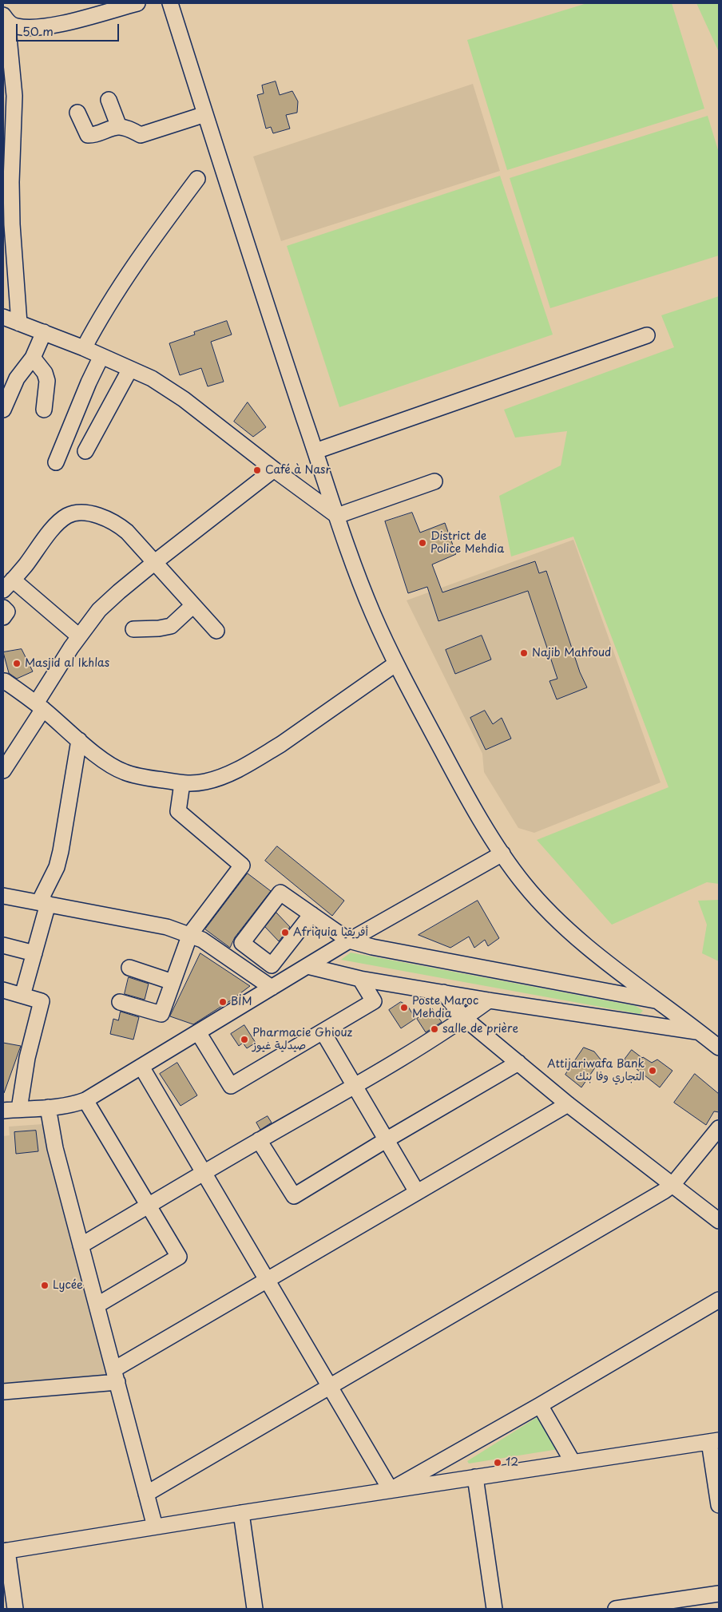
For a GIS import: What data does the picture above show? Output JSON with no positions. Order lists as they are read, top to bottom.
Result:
{
  "places": [
    "Café à Nasr",
    "District de Police Mehdia",
    "Najib Mahfoud",
    "Masjid al Ikhlas",
    "Afriquia أفريقيا",
    "BİM",
    "Poste Maroc Mehdia",
    "salle de prière",
    "Pharmacie Ghiouz صيدلية غيوز",
    "Attijariwafa Bank التجاري وفا بنك",
    "Lycée",
    "12"
  ],
  "scale_bar": "50 m"
}
